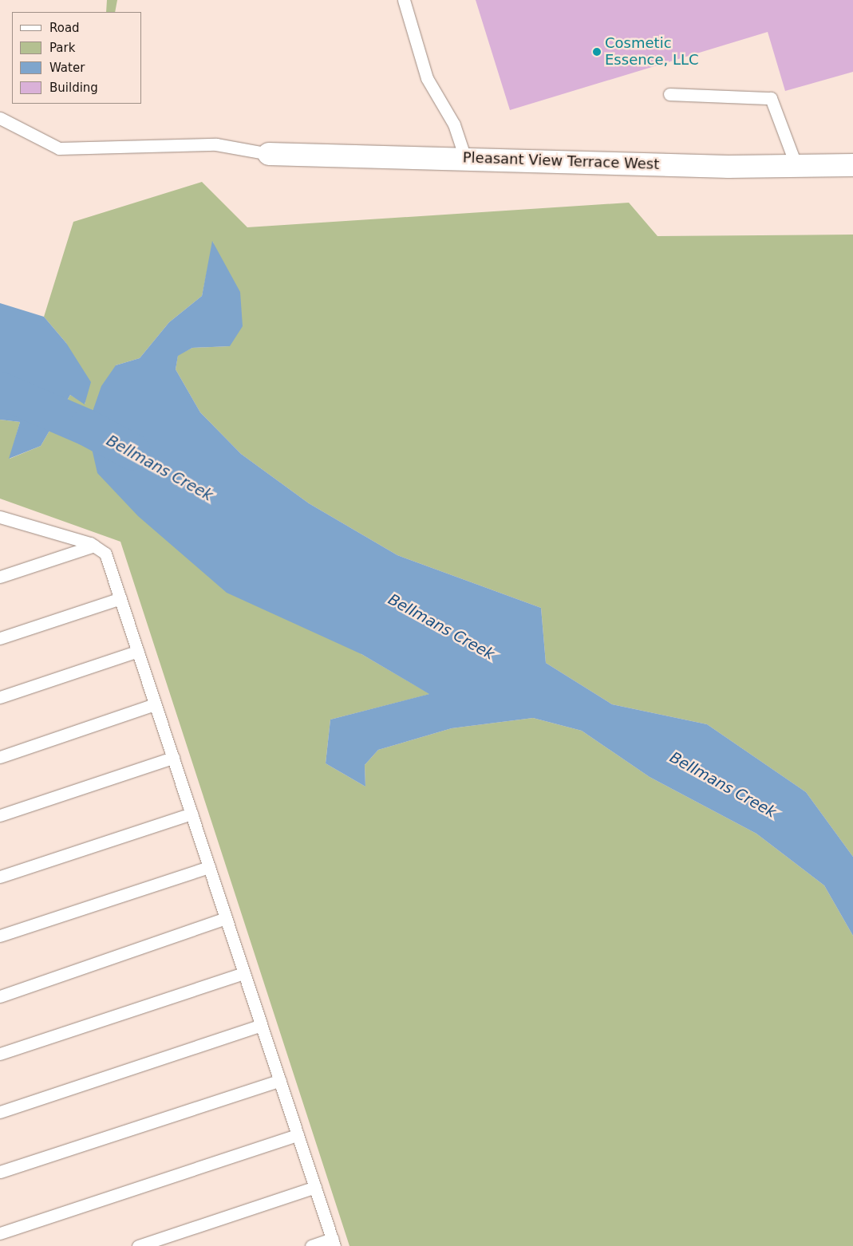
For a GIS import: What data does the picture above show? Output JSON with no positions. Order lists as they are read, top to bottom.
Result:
{
  "streets": {
    "street": ["Pleasant View Terrace West"]
  },
  "water": ["Bellmans Creek"],
  "places": ["Cosmetic Essence, LLC"],
  "legend": [
    "Road",
    "Park",
    "Water",
    "Building"
  ]
}
